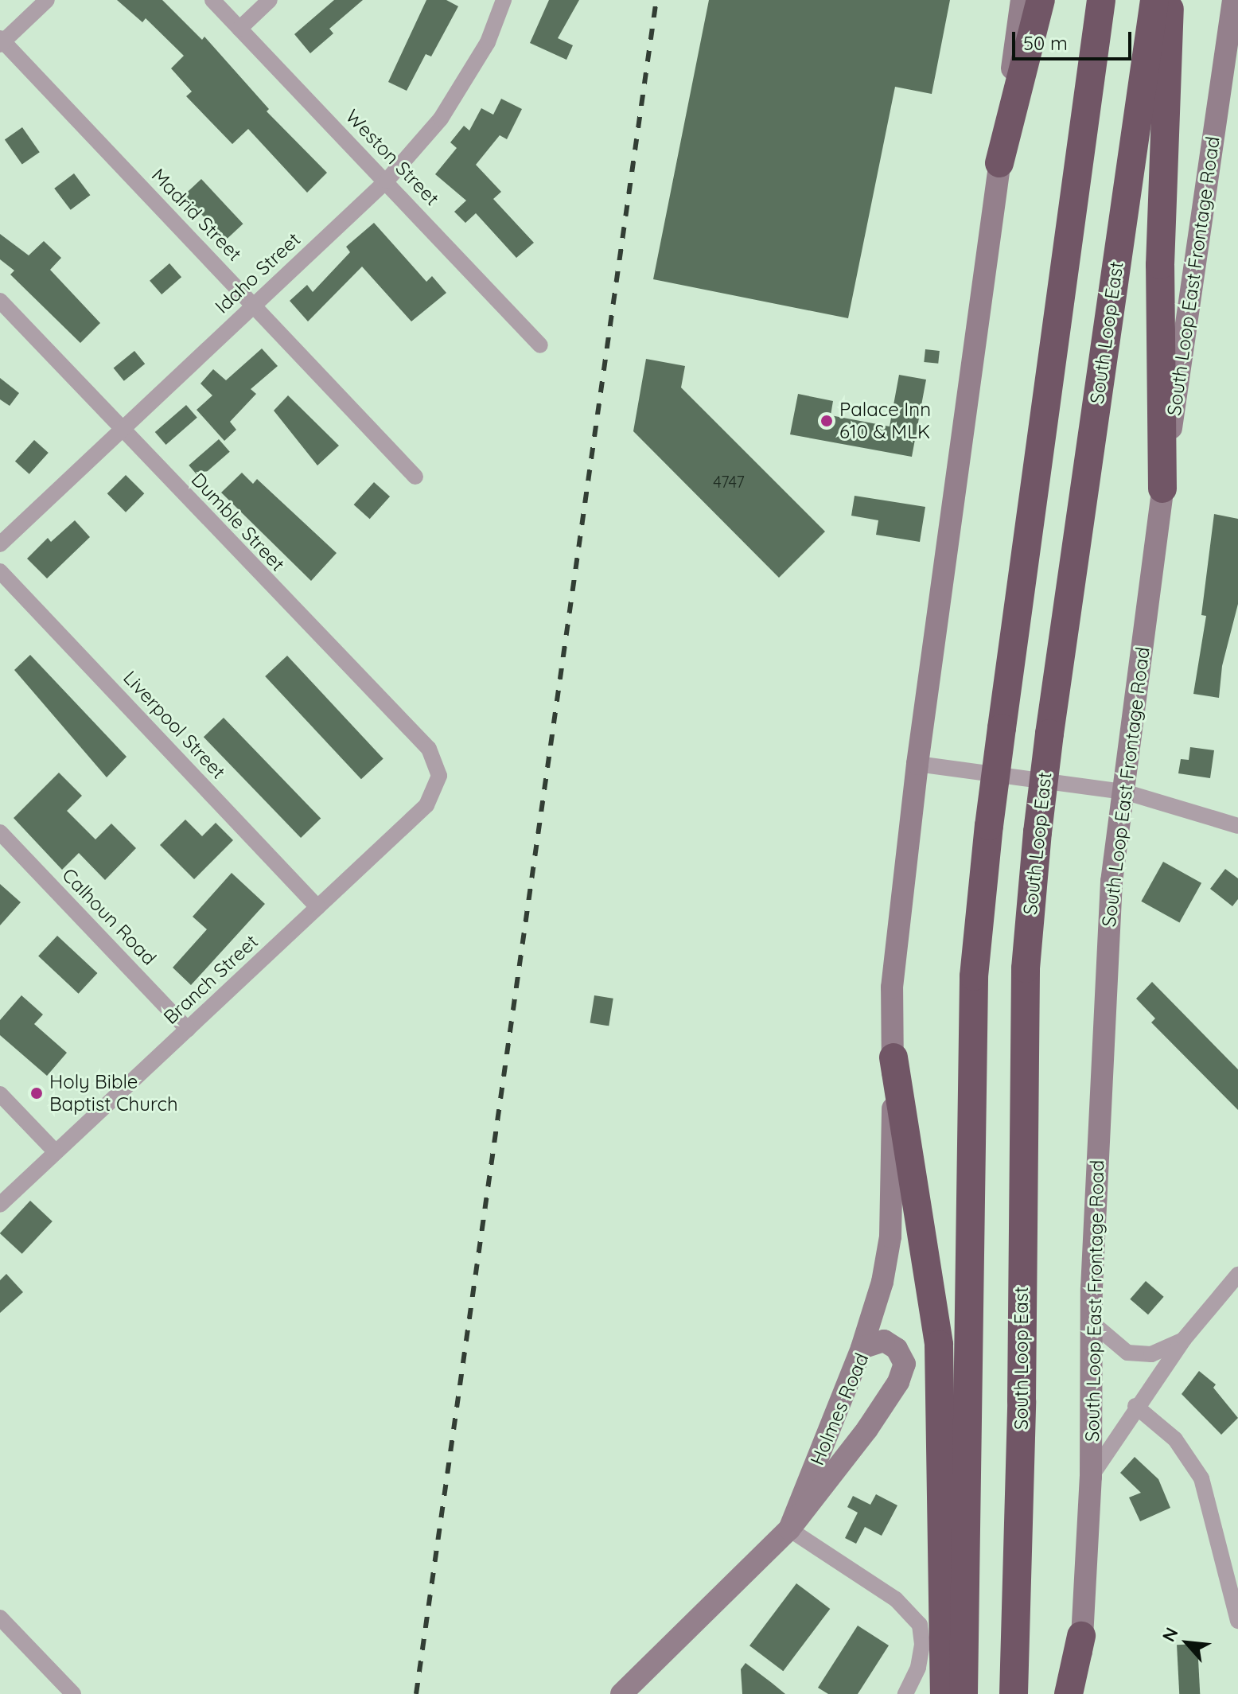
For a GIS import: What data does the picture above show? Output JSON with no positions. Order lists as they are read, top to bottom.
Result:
{
  "streets": {
    "highway": ["South Loop East"],
    "main road": ["South Loop East Frontage Road", "Holmes Road"],
    "street": [
      "Weston Street",
      "Madrid Street",
      "Idaho Street",
      "Dumble Street",
      "Liverpool Street",
      "Calhoun Road",
      "Branch Street"
    ]
  },
  "crossings": [
    ["Weston Street", "Idaho Street"],
    ["Madrid Street", "Idaho Street"],
    ["Idaho Street", "Dumble Street"],
    ["Dumble Street", "Branch Street"],
    ["Liverpool Street", "Branch Street"],
    ["Calhoun Road", "Branch Street"]
  ],
  "places": ["Palace Inn 610 & MLK", "Holy Bible Baptist Church"],
  "house_numbers": ["4747"],
  "scale_bar": "50 m",
  "north": "top left"
}
